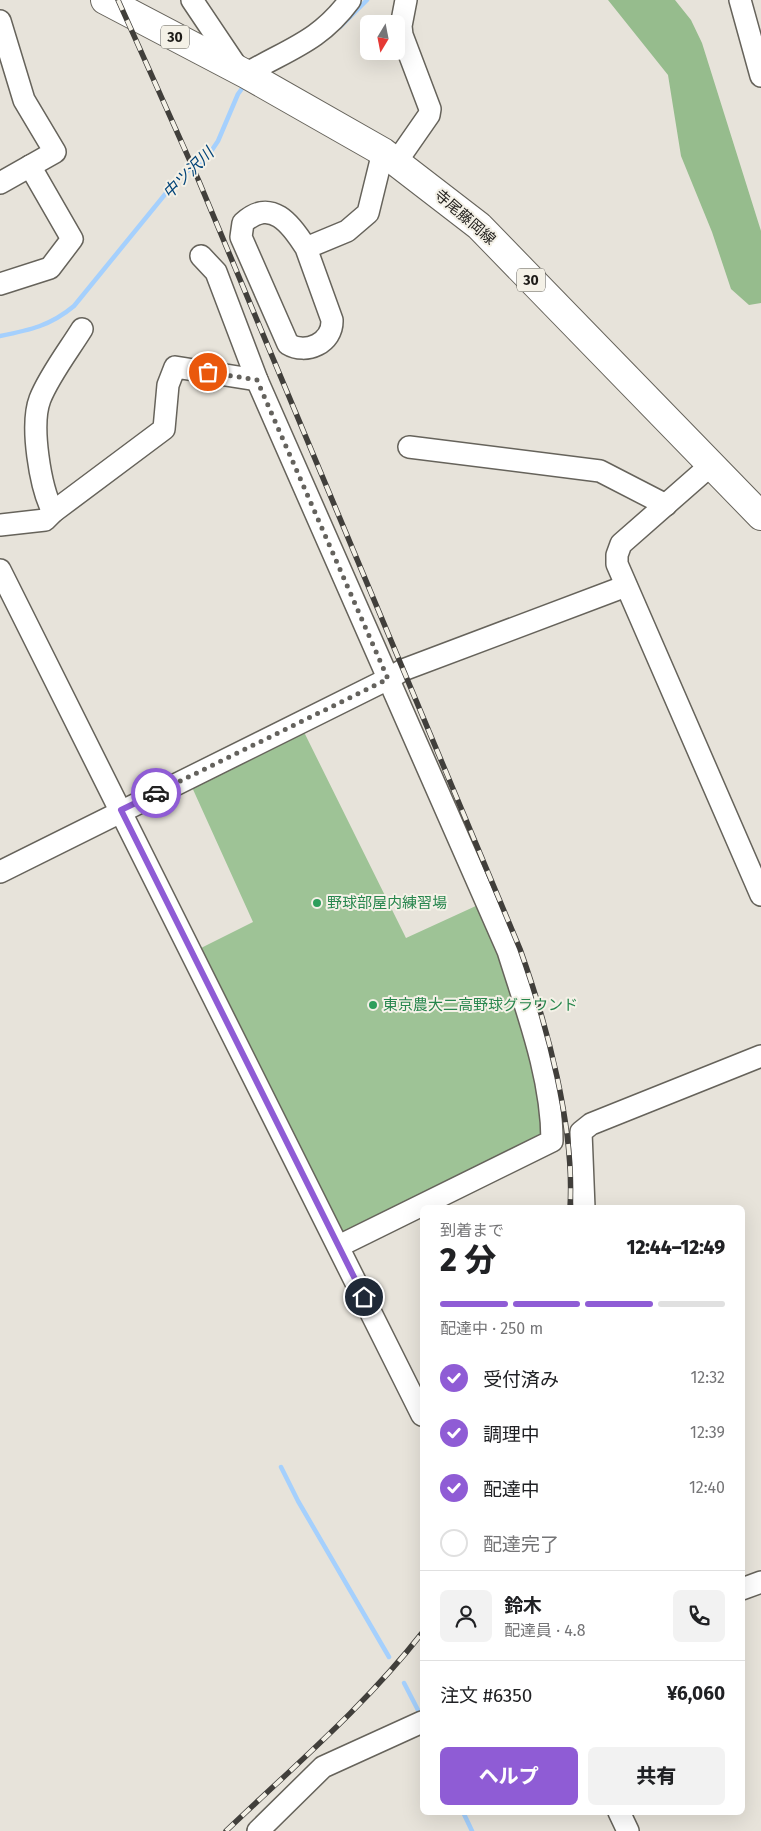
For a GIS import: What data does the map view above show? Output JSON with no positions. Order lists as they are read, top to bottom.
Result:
{
  "streets": {
    "main road": ["30", "寺尾藤岡線"]
  },
  "water": ["中ツ沢川"],
  "places": ["野球部屋内練習場", "東京農大二高野球グラウンド"],
  "north": "bottom",
  "page": {
    "heading": ["2 分", "到着まで", "12:44–12:49"],
    "panel": [
      "鈴木",
      "配達員 · 4.8",
      "注文 #6350",
      "¥6,060"
    ],
    "bar": "配達中 · 250 m",
    "list": [
      ["受付済み", "12:32"],
      ["調理中", "12:39"],
      ["配達中", "12:40"],
      "配達完了"
    ],
    "buttons": ["ヘルプ", "共有"]
  }
}
